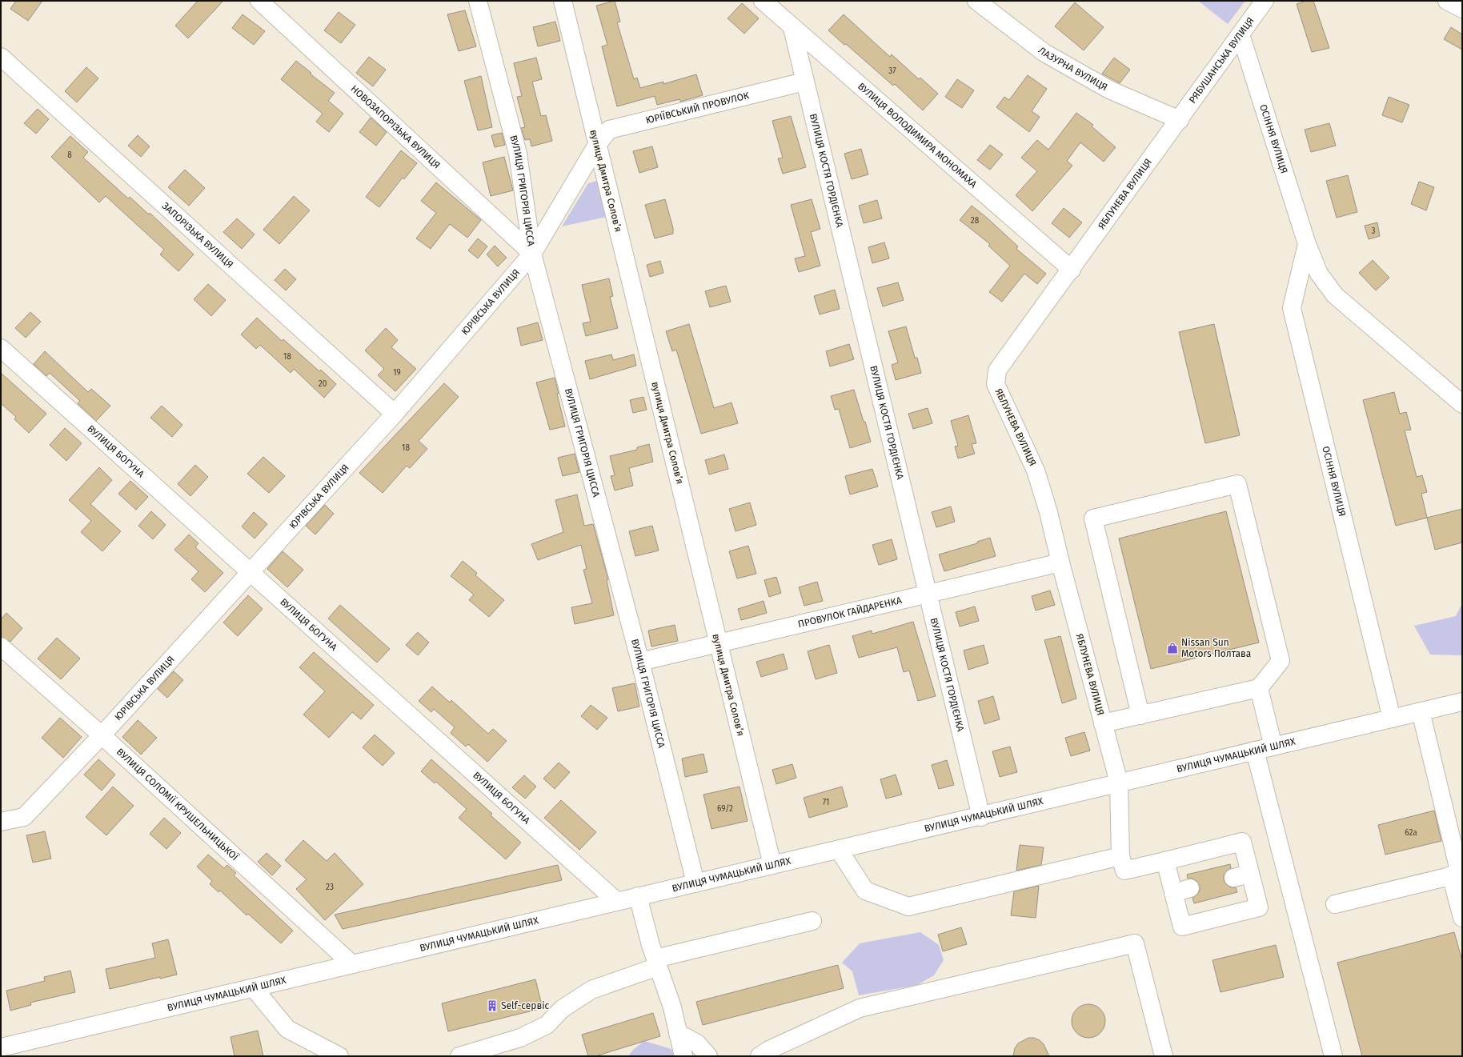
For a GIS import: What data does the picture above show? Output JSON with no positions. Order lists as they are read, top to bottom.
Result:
{
  "streets": {
    "street": [
      "РЯБУШАНСЬКА ВУЛИЦЯ",
      "ЛАЗУРНА ВУЛИЦЯ",
      "ЮРІЇВСЬКИЙ ПРОВУЛОК",
      "НОВОЗАПОРІЗЬКА ВУЛИЦЯ",
      "ВУЛИЦЯ ВОЛОДИМИРА МОНОМАХА",
      "ОСІННЯ ВУЛИЦЯ",
      "ВУЛИЦЯ КОСТЯ ГОРДІЄНКА",
      "вулиця Дмитра Соловʼя",
      "ВУЛИЦЯ ГРИГОРІЯ ЦИССА",
      "ЯБЛУНЕВА ВУЛИЦЯ",
      "ЗАПОРІЗЬКА ВУЛИЦЯ",
      "ЮРІВСЬКА ВУЛИЦЯ",
      "ВУЛИЦЯ БОГУНА",
      "ПРОВУЛОК ГАЙДАРЕНКА",
      "ВУЛИЦЯ ЧУМАЦЬКИЙ ШЛЯХ",
      "ВУЛИЦЯ СОЛОМІЇ КРУШЕЛЬНИЦЬКОЇ"
    ]
  },
  "crossings": [
    ["РЯБУШАНСЬКА ВУЛИЦЯ", "ЛАЗУРНА ВУЛИЦЯ"],
    ["РЯБУШАНСЬКА ВУЛИЦЯ", "ОСІННЯ ВУЛИЦЯ"],
    ["РЯБУШАНСЬКА ВУЛИЦЯ", "ЯБЛУНЕВА ВУЛИЦЯ"],
    ["ЛАЗУРНА ВУЛИЦЯ", "ЯБЛУНЕВА ВУЛИЦЯ"],
    ["ЮРІЇВСЬКИЙ ПРОВУЛОК", "НОВОЗАПОРІЗЬКА ВУЛИЦЯ"],
    ["ЮРІЇВСЬКИЙ ПРОВУЛОК", "ВУЛИЦЯ КОСТЯ ГОРДІЄНКА"],
    ["ЮРІЇВСЬКИЙ ПРОВУЛОК", "вулиця Дмитра Соловʼя"],
    ["ЮРІЇВСЬКИЙ ПРОВУЛОК", "ВУЛИЦЯ ГРИГОРІЯ ЦИССА"],
    ["ЮРІЇВСЬКИЙ ПРОВУЛОК", "ЮРІВСЬКА ВУЛИЦЯ"],
    ["НОВОЗАПОРІЗЬКА ВУЛИЦЯ", "ВУЛИЦЯ ГРИГОРІЯ ЦИССА"],
    ["НОВОЗАПОРІЗЬКА ВУЛИЦЯ", "ЮРІВСЬКА ВУЛИЦЯ"],
    ["ВУЛИЦЯ ВОЛОДИМИРА МОНОМАХА", "ВУЛИЦЯ КОСТЯ ГОРДІЄНКА"],
    ["ВУЛИЦЯ ВОЛОДИМИРА МОНОМАХА", "ЯБЛУНЕВА ВУЛИЦЯ"],
    ["ОСІННЯ ВУЛИЦЯ", "ВУЛИЦЯ ЧУМАЦЬКИЙ ШЛЯХ"],
    ["ВУЛИЦЯ КОСТЯ ГОРДІЄНКА", "ПРОВУЛОК ГАЙДАРЕНКА"],
    ["ВУЛИЦЯ КОСТЯ ГОРДІЄНКА", "ВУЛИЦЯ ЧУМАЦЬКИЙ ШЛЯХ"],
    ["вулиця Дмитра Соловʼя", "ПРОВУЛОК ГАЙДАРЕНКА"],
    ["вулиця Дмитра Соловʼя", "ВУЛИЦЯ ЧУМАЦЬКИЙ ШЛЯХ"],
    ["ВУЛИЦЯ ГРИГОРІЯ ЦИССА", "ЮРІВСЬКА ВУЛИЦЯ"],
    ["ВУЛИЦЯ ГРИГОРІЯ ЦИССА", "ПРОВУЛОК ГАЙДАРЕНКА"],
    ["ВУЛИЦЯ ГРИГОРІЯ ЦИССА", "ВУЛИЦЯ ЧУМАЦЬКИЙ ШЛЯХ"],
    ["ЯБЛУНЕВА ВУЛИЦЯ", "ПРОВУЛОК ГАЙДАРЕНКА"],
    ["ЯБЛУНЕВА ВУЛИЦЯ", "ВУЛИЦЯ ЧУМАЦЬКИЙ ШЛЯХ"],
    ["ЗАПОРІЗЬКА ВУЛИЦЯ", "ЮРІВСЬКА ВУЛИЦЯ"],
    ["ЮРІВСЬКА ВУЛИЦЯ", "ВУЛИЦЯ БОГУНА"],
    ["ЮРІВСЬКА ВУЛИЦЯ", "ВУЛИЦЯ СОЛОМІЇ КРУШЕЛЬНИЦЬКОЇ"],
    ["ВУЛИЦЯ БОГУНА", "ВУЛИЦЯ ЧУМАЦЬКИЙ ШЛЯХ"],
    ["ВУЛИЦЯ ЧУМАЦЬКИЙ ШЛЯХ", "ВУЛИЦЯ СОЛОМІЇ КРУШЕЛЬНИЦЬКОЇ"]
  ],
  "places": {
    "shop": ["Nissan Sun Motors Полтава"],
    "building": ["Self-сервіс"]
  },
  "house_numbers": [
    "37",
    "8",
    "28",
    "3",
    "18",
    "19",
    "20",
    "18",
    "71",
    "69/2",
    "62а",
    "23"
  ]
}
